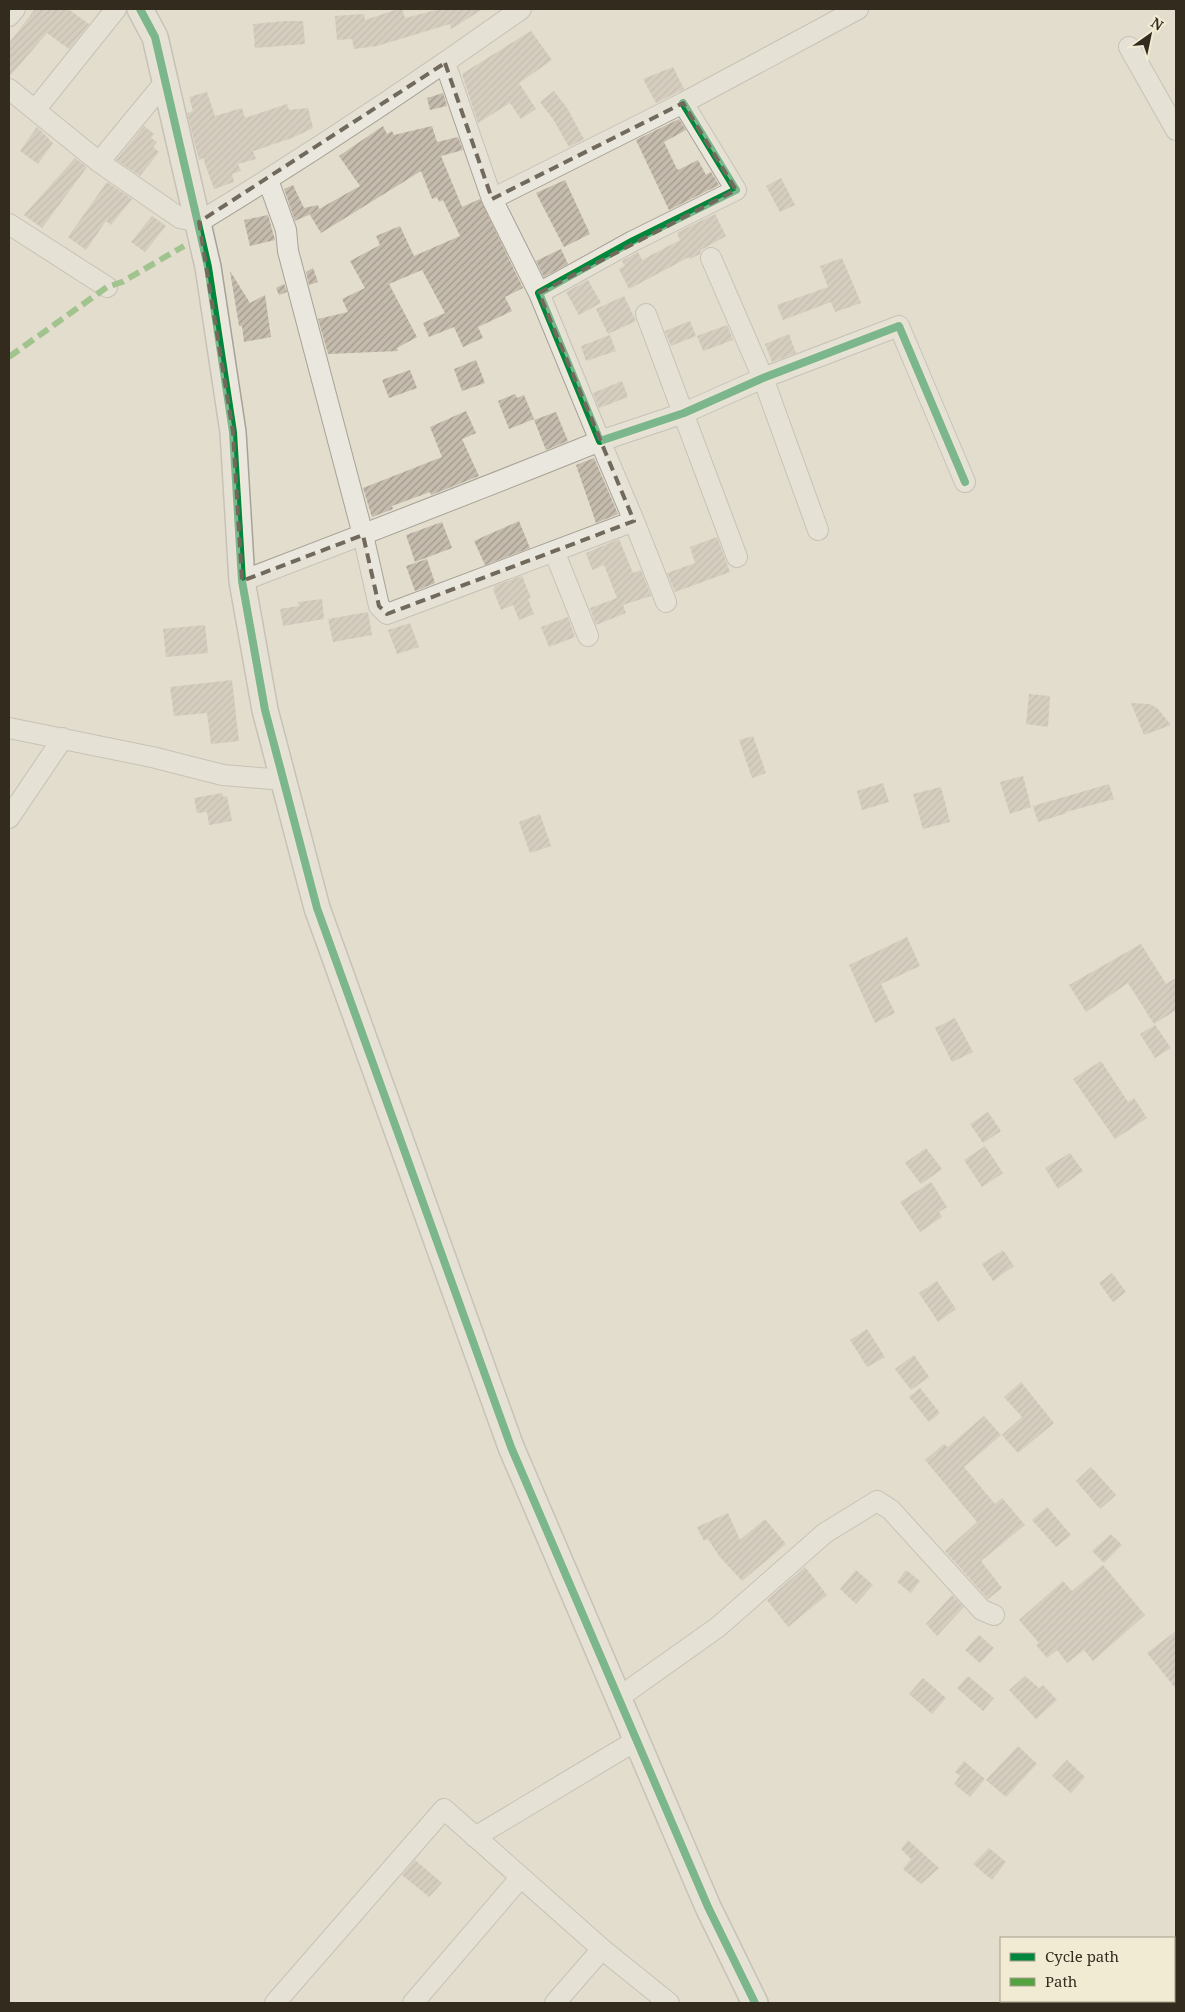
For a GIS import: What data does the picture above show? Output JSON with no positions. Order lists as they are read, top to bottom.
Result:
{
  "legend": ["Cycle path", "Path"],
  "north": "top right"
}
